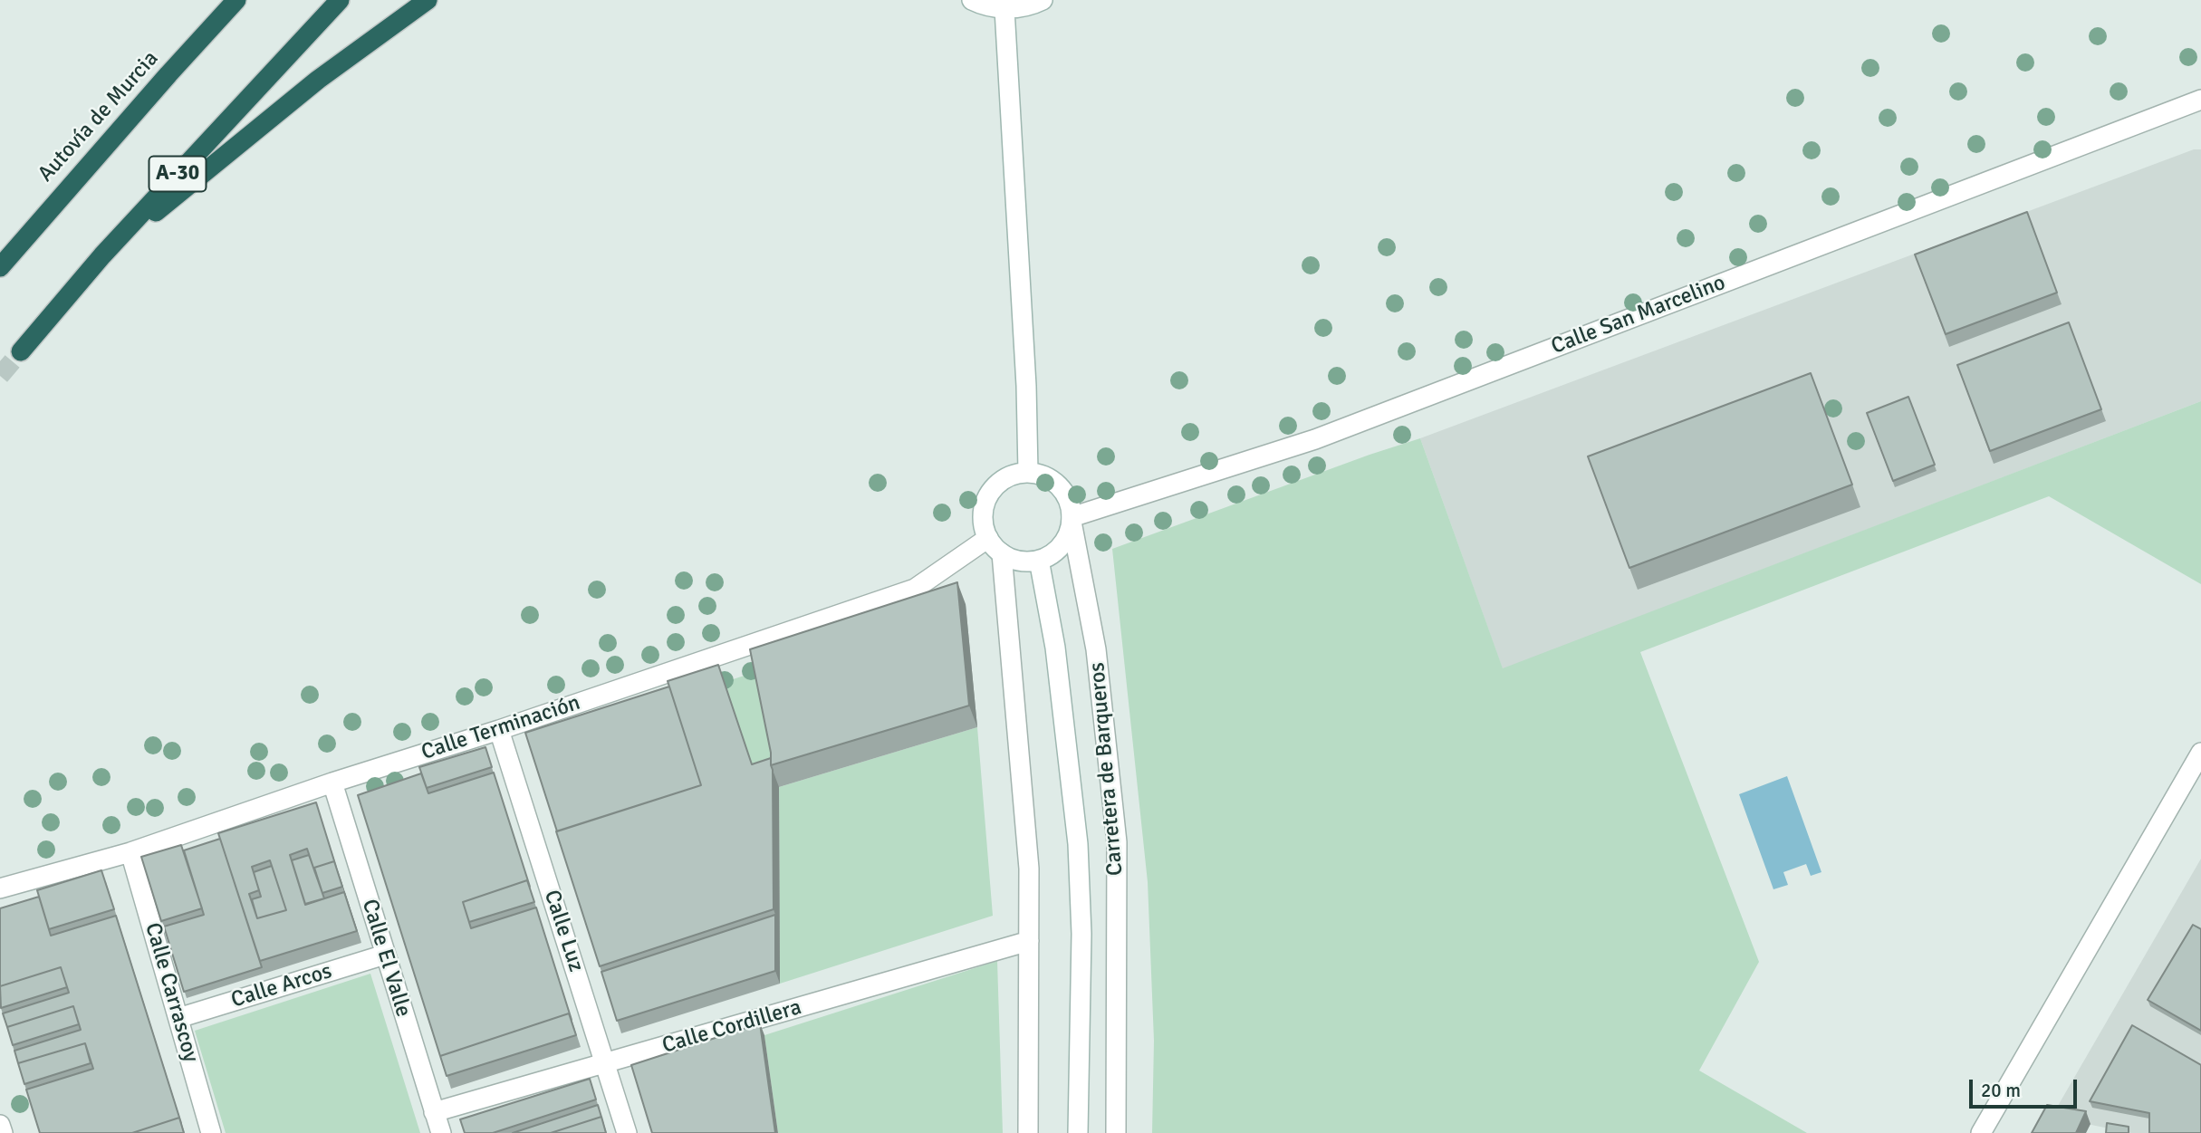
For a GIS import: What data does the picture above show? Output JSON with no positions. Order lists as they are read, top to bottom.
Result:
{
  "streets": {
    "highway": ["Autovía de Murcia", "A-30"],
    "street": [
      "Calle San Marcelino",
      "Calle Terminación",
      "Carretera de Barqueros",
      "Calle Luz",
      "Calle El Valle",
      "Calle Arcos",
      "Calle Carrascoy",
      "Calle Cordillera"
    ]
  },
  "crossings": [
    ["Calle San Marcelino", "Calle Terminación"],
    ["Calle San Marcelino", "Carretera de Barqueros"],
    ["Calle Terminación", "Carretera de Barqueros"],
    ["Calle Terminación", "Calle Luz"],
    ["Calle Terminación", "Calle El Valle"],
    ["Calle Terminación", "Calle Carrascoy"],
    ["Calle Luz", "Calle Cordillera"],
    ["Calle El Valle", "Calle Arcos"],
    ["Calle El Valle", "Calle Cordillera"],
    ["Calle Arcos", "Calle Carrascoy"]
  ],
  "scale_bar": "20 m"
}
